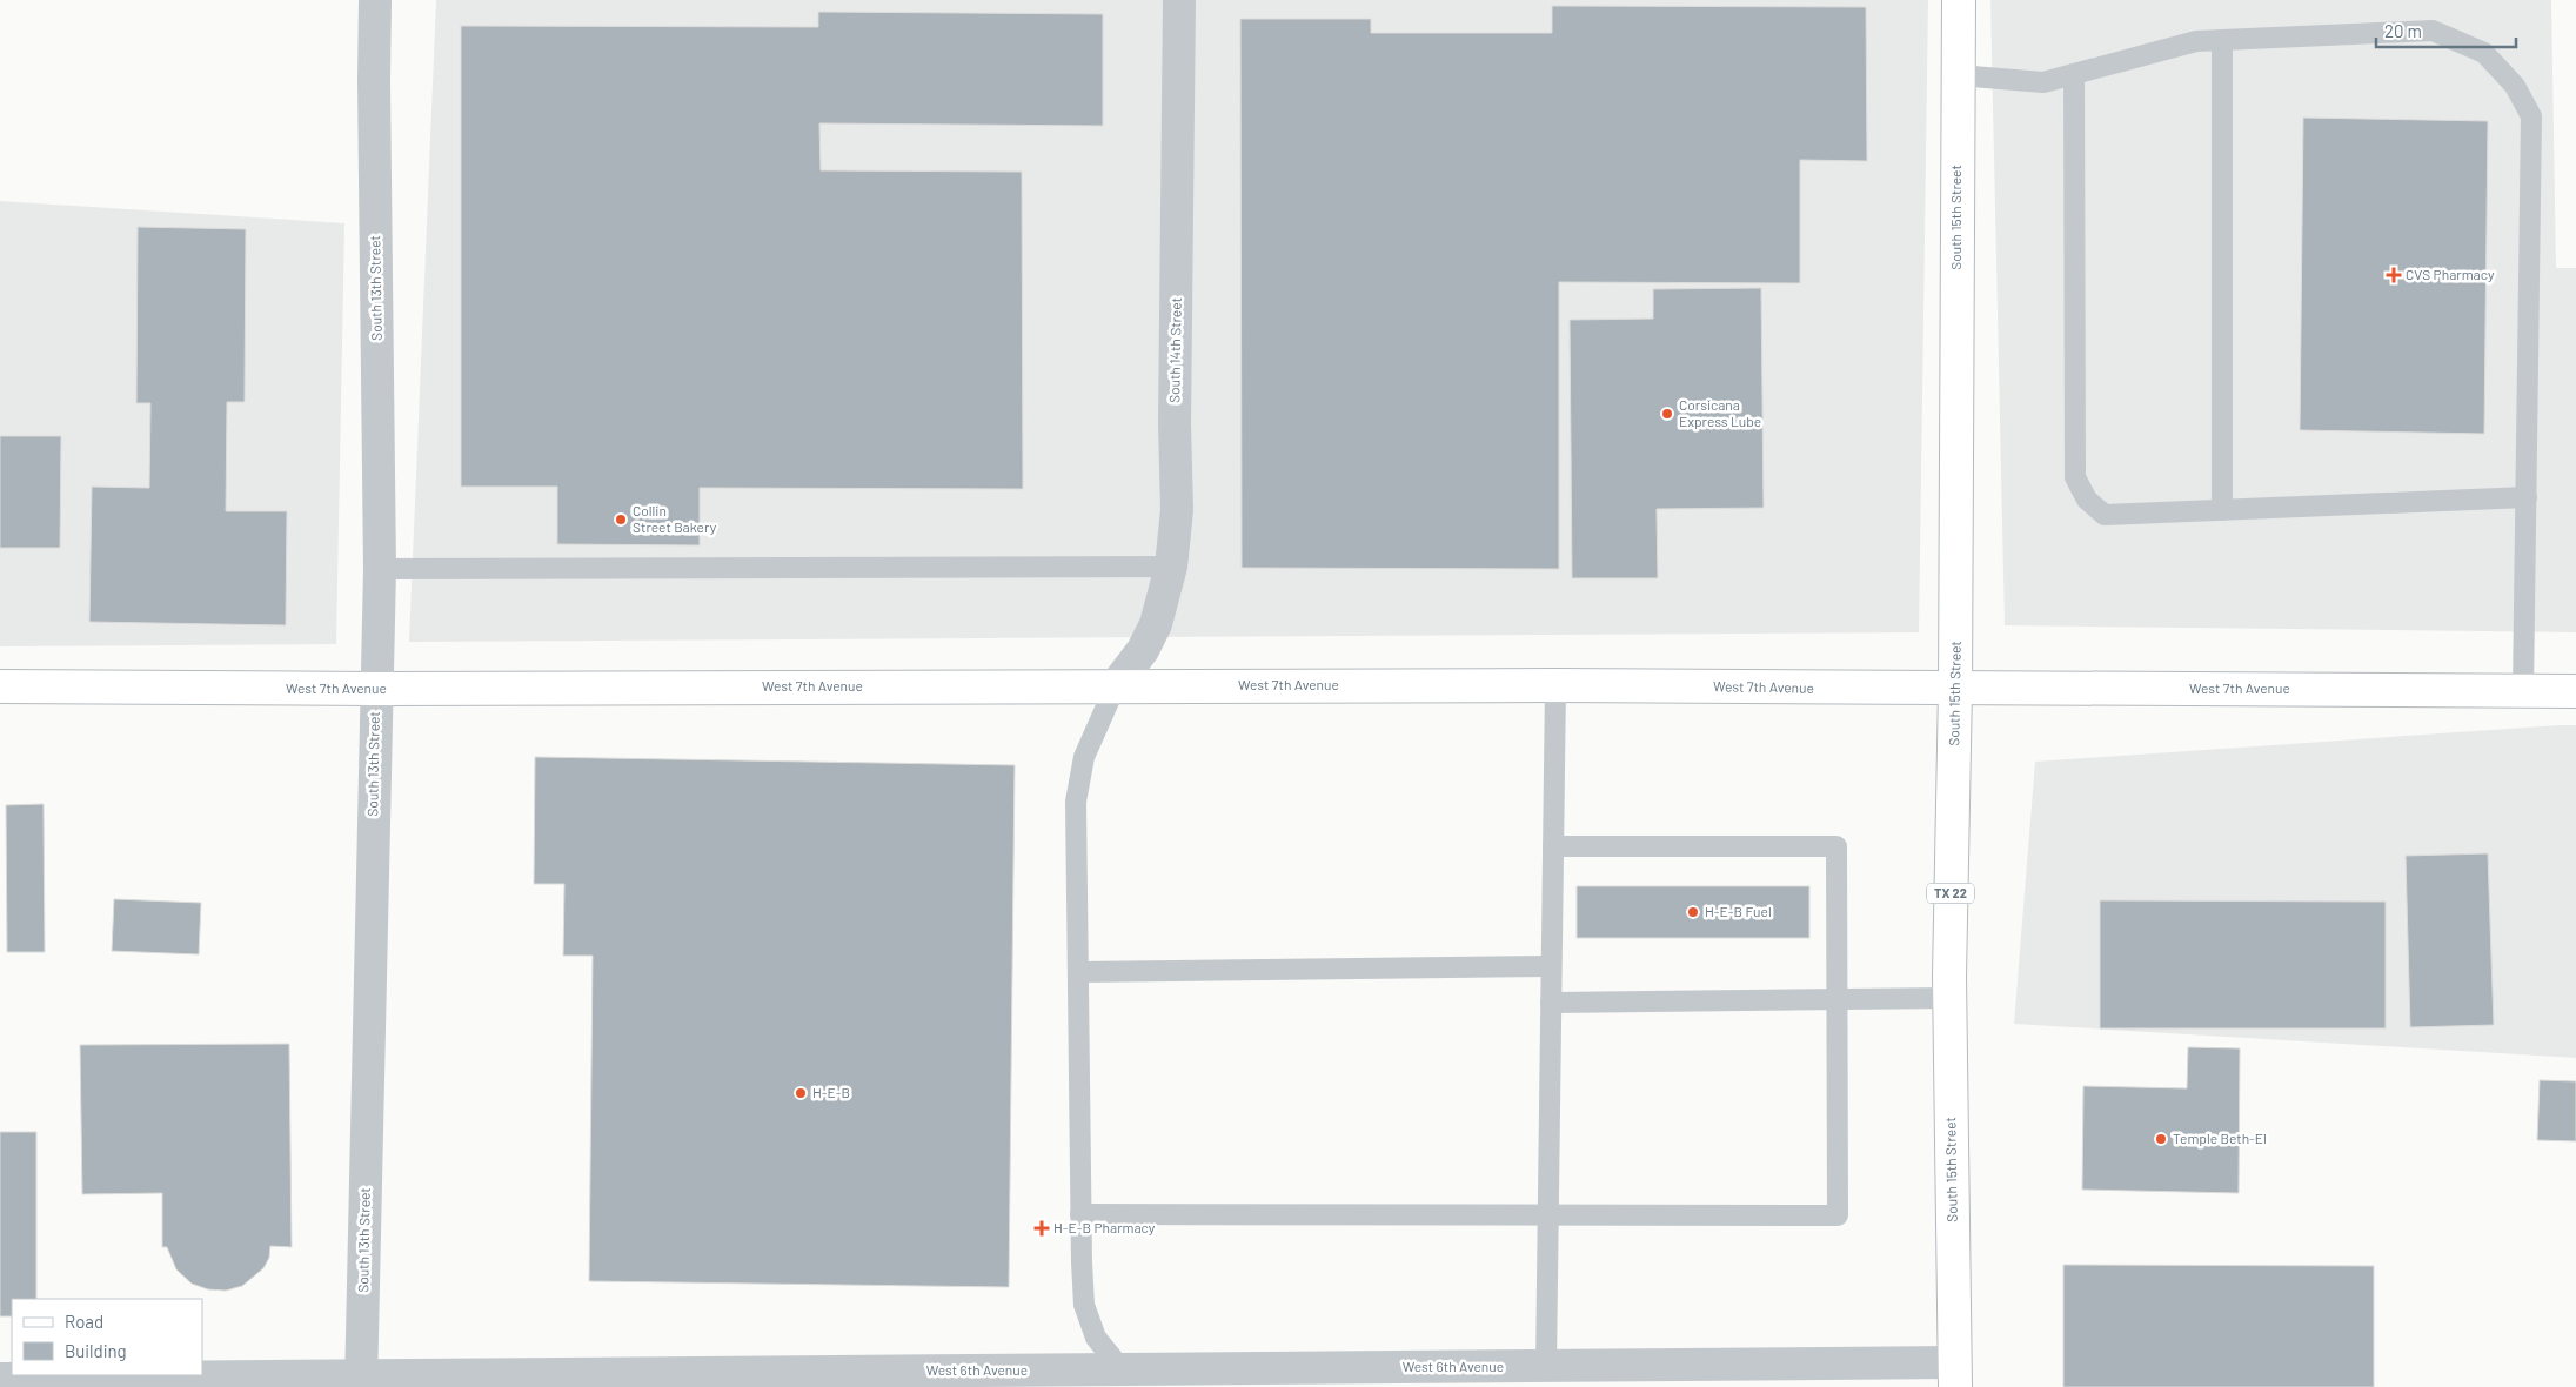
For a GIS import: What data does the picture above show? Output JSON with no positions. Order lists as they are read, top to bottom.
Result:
{
  "streets": {
    "main road": ["South 15th Street", "West 7th Avenue", "TX 22"],
    "street": ["South 13th Street", "South 14th Street", "West 6th Avenue"]
  },
  "crossings": [
    ["South 15th Street", "West 7th Avenue"],
    ["South 15th Street", "West 6th Avenue"],
    ["South 13th Street", "West 7th Avenue"],
    ["South 13th Street", "West 6th Avenue"],
    ["South 14th Street", "West 7th Avenue"]
  ],
  "places": {
    "health": ["CVS Pharmacy", "H-E-B Pharmacy"],
    "other": [
      "Corsicana Express Lube",
      "Collin Street Bakery",
      "H-E-B Fuel",
      "H-E-B",
      "Temple Beth-El"
    ]
  },
  "legend": ["Road", "Building"],
  "scale_bar": "20 m"
}
